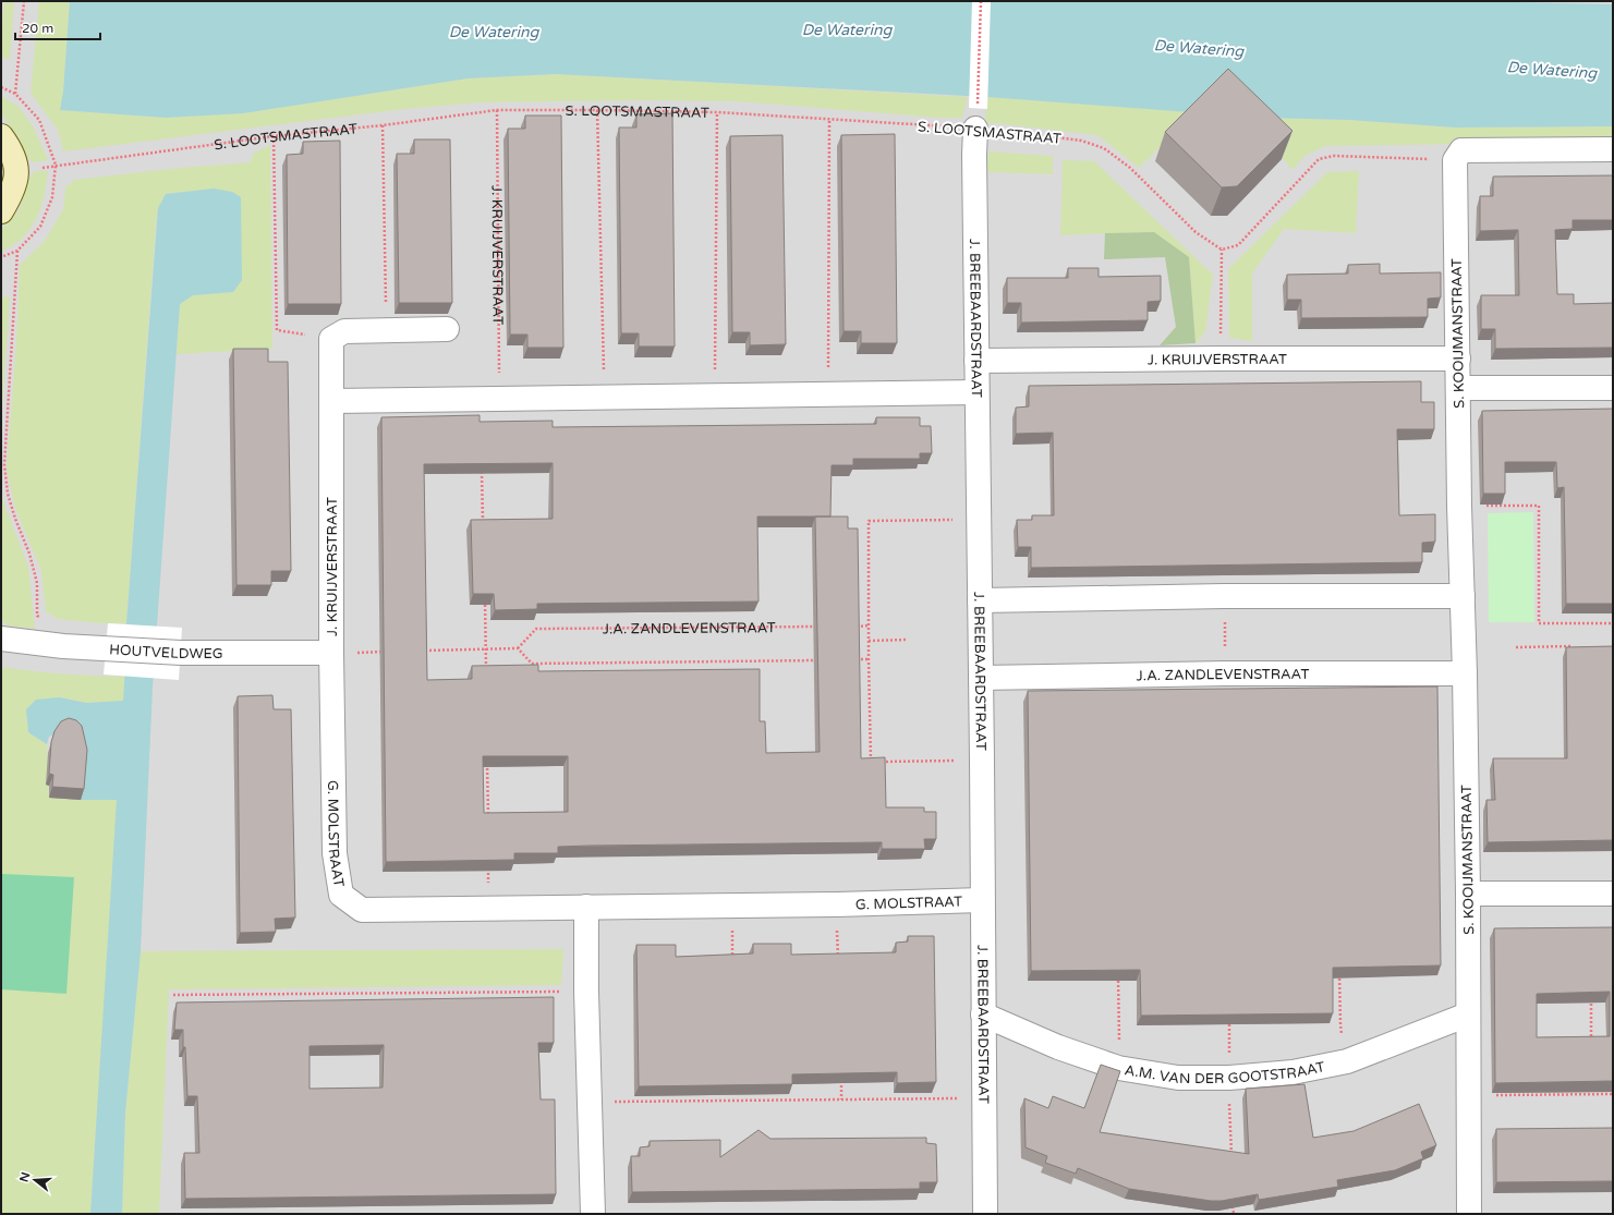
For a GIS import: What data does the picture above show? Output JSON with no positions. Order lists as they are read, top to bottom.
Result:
{
  "streets": {
    "street": [
      "J. KRUIJVERSTRAAT",
      "J. BREEBAARDSTRAAT",
      "S. KOOIJMANSTRAAT",
      "J.A. ZANDLEVENSTRAAT",
      "HOUTVELDWEG",
      "G. MOLSTRAAT",
      "A.M. VAN DER GOOTSTRAAT"
    ],
    "path": ["S. LOOTSMASTRAAT"]
  },
  "crossings": [
    ["S. LOOTSMASTRAAT", "J. KRUIJVERSTRAAT"],
    ["S. LOOTSMASTRAAT", "J. BREEBAARDSTRAAT"],
    ["J. KRUIJVERSTRAAT", "J. BREEBAARDSTRAAT"],
    ["J. KRUIJVERSTRAAT", "S. KOOIJMANSTRAAT"],
    ["J. KRUIJVERSTRAAT", "HOUTVELDWEG"],
    ["J. KRUIJVERSTRAAT", "G. MOLSTRAAT"],
    ["J. BREEBAARDSTRAAT", "J.A. ZANDLEVENSTRAAT"],
    ["J. BREEBAARDSTRAAT", "G. MOLSTRAAT"],
    ["J. BREEBAARDSTRAAT", "A.M. VAN DER GOOTSTRAAT"],
    ["S. KOOIJMANSTRAAT", "J.A. ZANDLEVENSTRAAT"],
    ["S. KOOIJMANSTRAAT", "A.M. VAN DER GOOTSTRAAT"],
    ["HOUTVELDWEG", "G. MOLSTRAAT"]
  ],
  "water": ["De Watering"],
  "scale_bar": "20 m",
  "north": "left"
}
